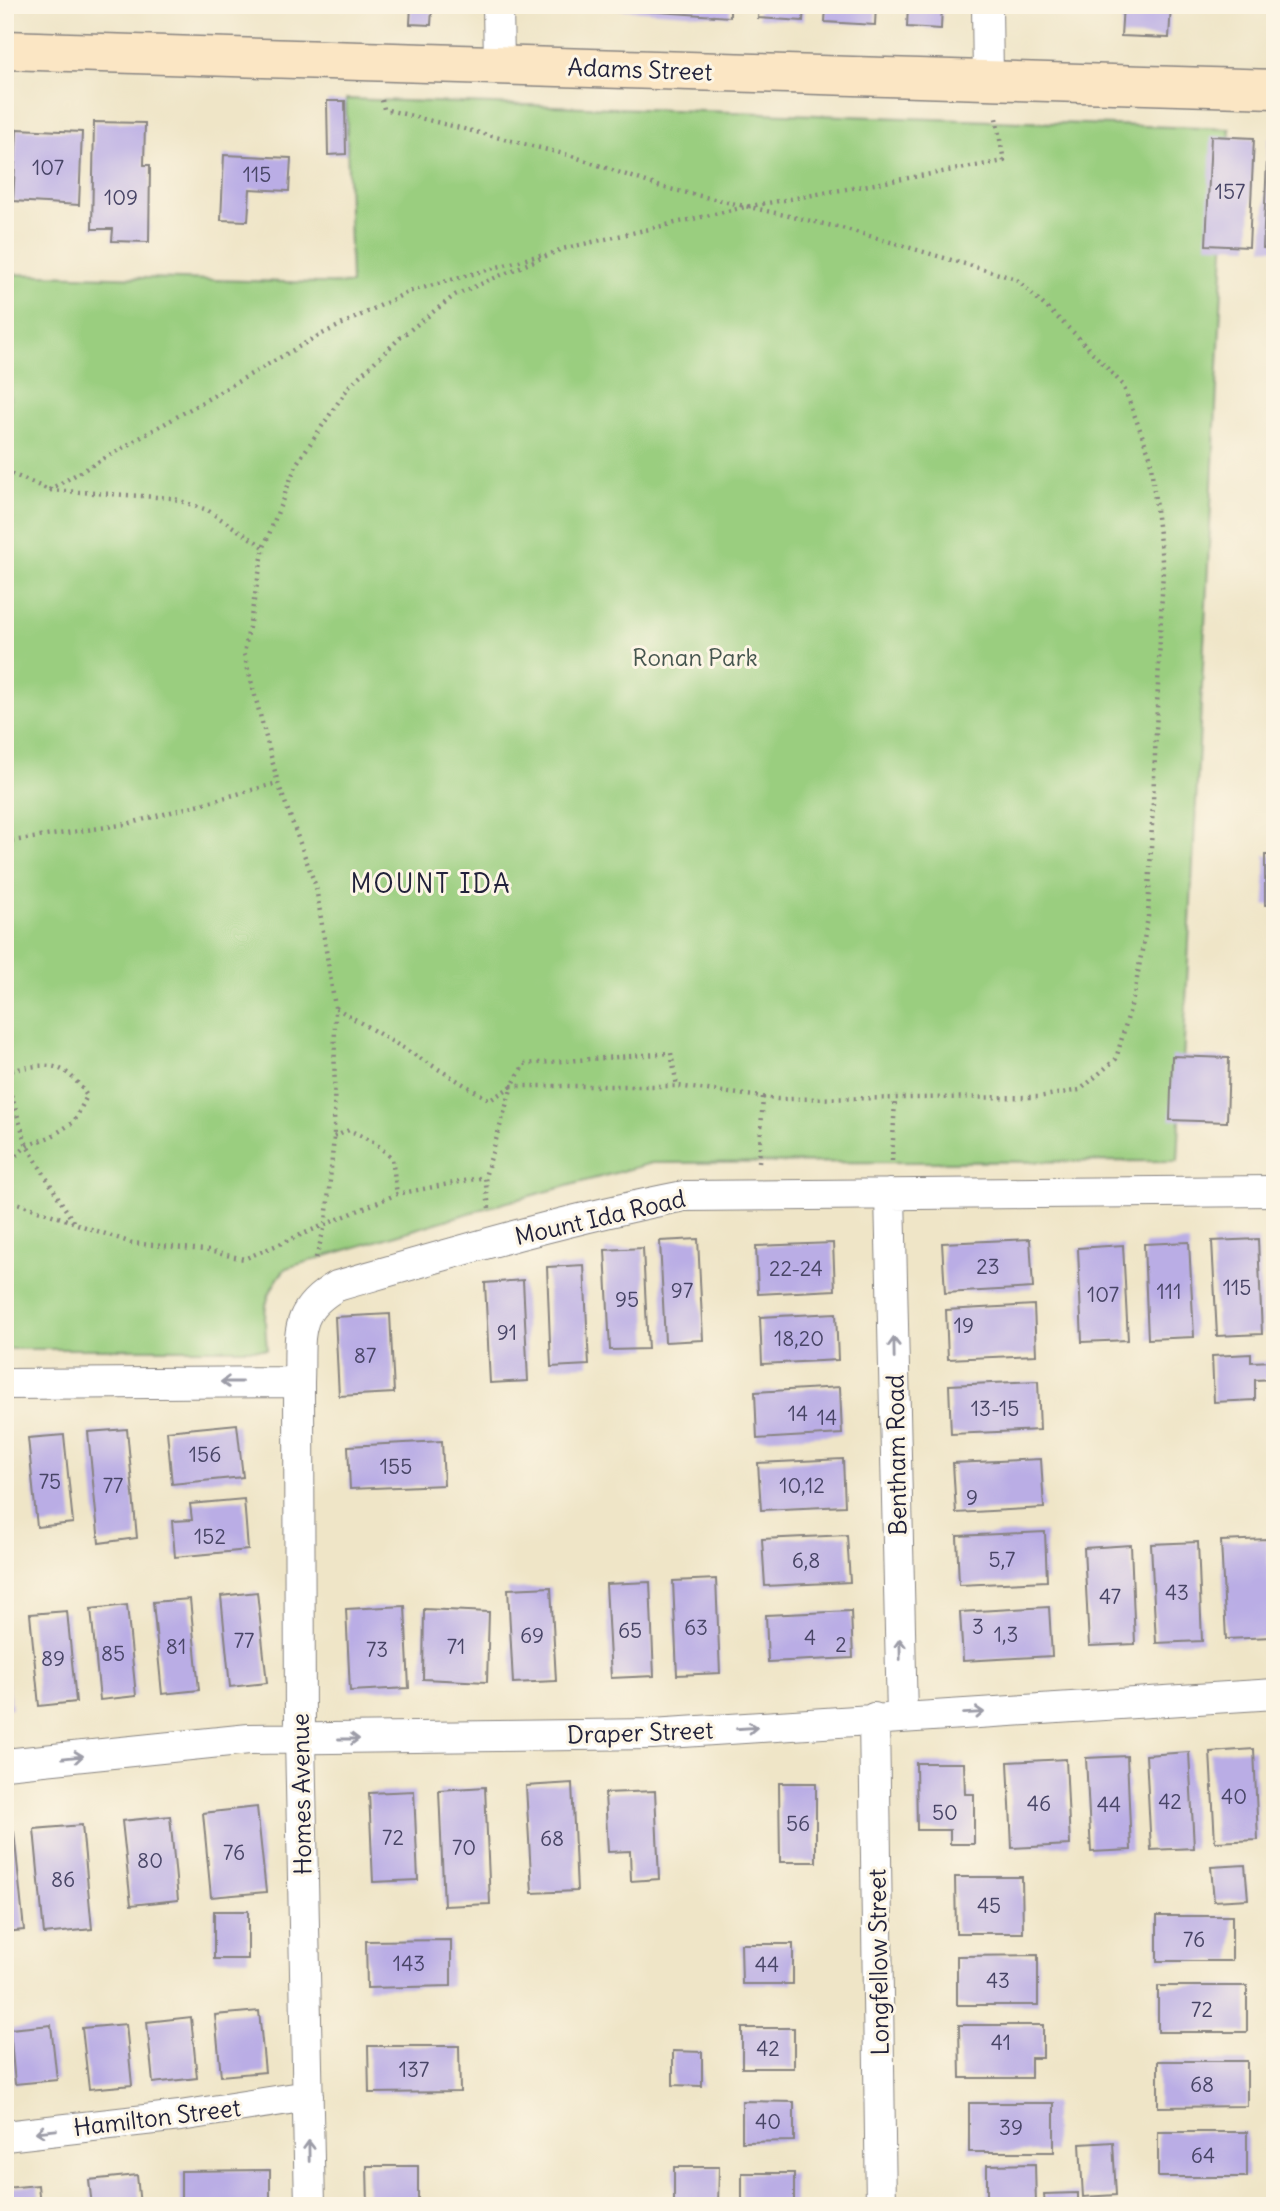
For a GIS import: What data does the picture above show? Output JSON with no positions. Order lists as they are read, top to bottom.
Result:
{
  "streets": {
    "main road": ["Adams Street"],
    "street": [
      "Mount Ida Road",
      "Bentham Road",
      "Draper Street",
      "Homes Avenue",
      "Longfellow Street",
      "Hamilton Street"
    ]
  },
  "crossings": [
    ["Mount Ida Road", "Bentham Road"],
    ["Mount Ida Road", "Homes Avenue"],
    ["Bentham Road", "Draper Street"],
    ["Bentham Road", "Longfellow Street"],
    ["Draper Street", "Homes Avenue"],
    ["Draper Street", "Longfellow Street"],
    ["Homes Avenue", "Hamilton Street"]
  ],
  "one_way": ["Bentham Road", "Draper Street", "Hamilton Street"],
  "districts": ["MOUNT IDA"],
  "parks": ["Ronan Park"],
  "house_numbers": [
    "107",
    "115",
    "157",
    "109",
    "23",
    "22-24",
    "115",
    "97",
    "111",
    "107",
    "95",
    "19",
    "91",
    "18,20",
    "87",
    "13-15",
    "14",
    "14",
    "156",
    "155",
    "75",
    "77",
    "10,12",
    "9",
    "152",
    "5,7",
    "6,8",
    "43",
    "47",
    "3",
    "63",
    "65",
    "1,3",
    "69",
    "4",
    "77",
    "2",
    "81",
    "71",
    "73",
    "85",
    "89",
    "40",
    "42",
    "46",
    "44",
    "50",
    "56",
    "72",
    "68",
    "70",
    "76",
    "80",
    "86",
    "45",
    "76",
    "143",
    "44",
    "43",
    "72",
    "41",
    "42",
    "137",
    "68",
    "40",
    "39",
    "64"
  ]
}
